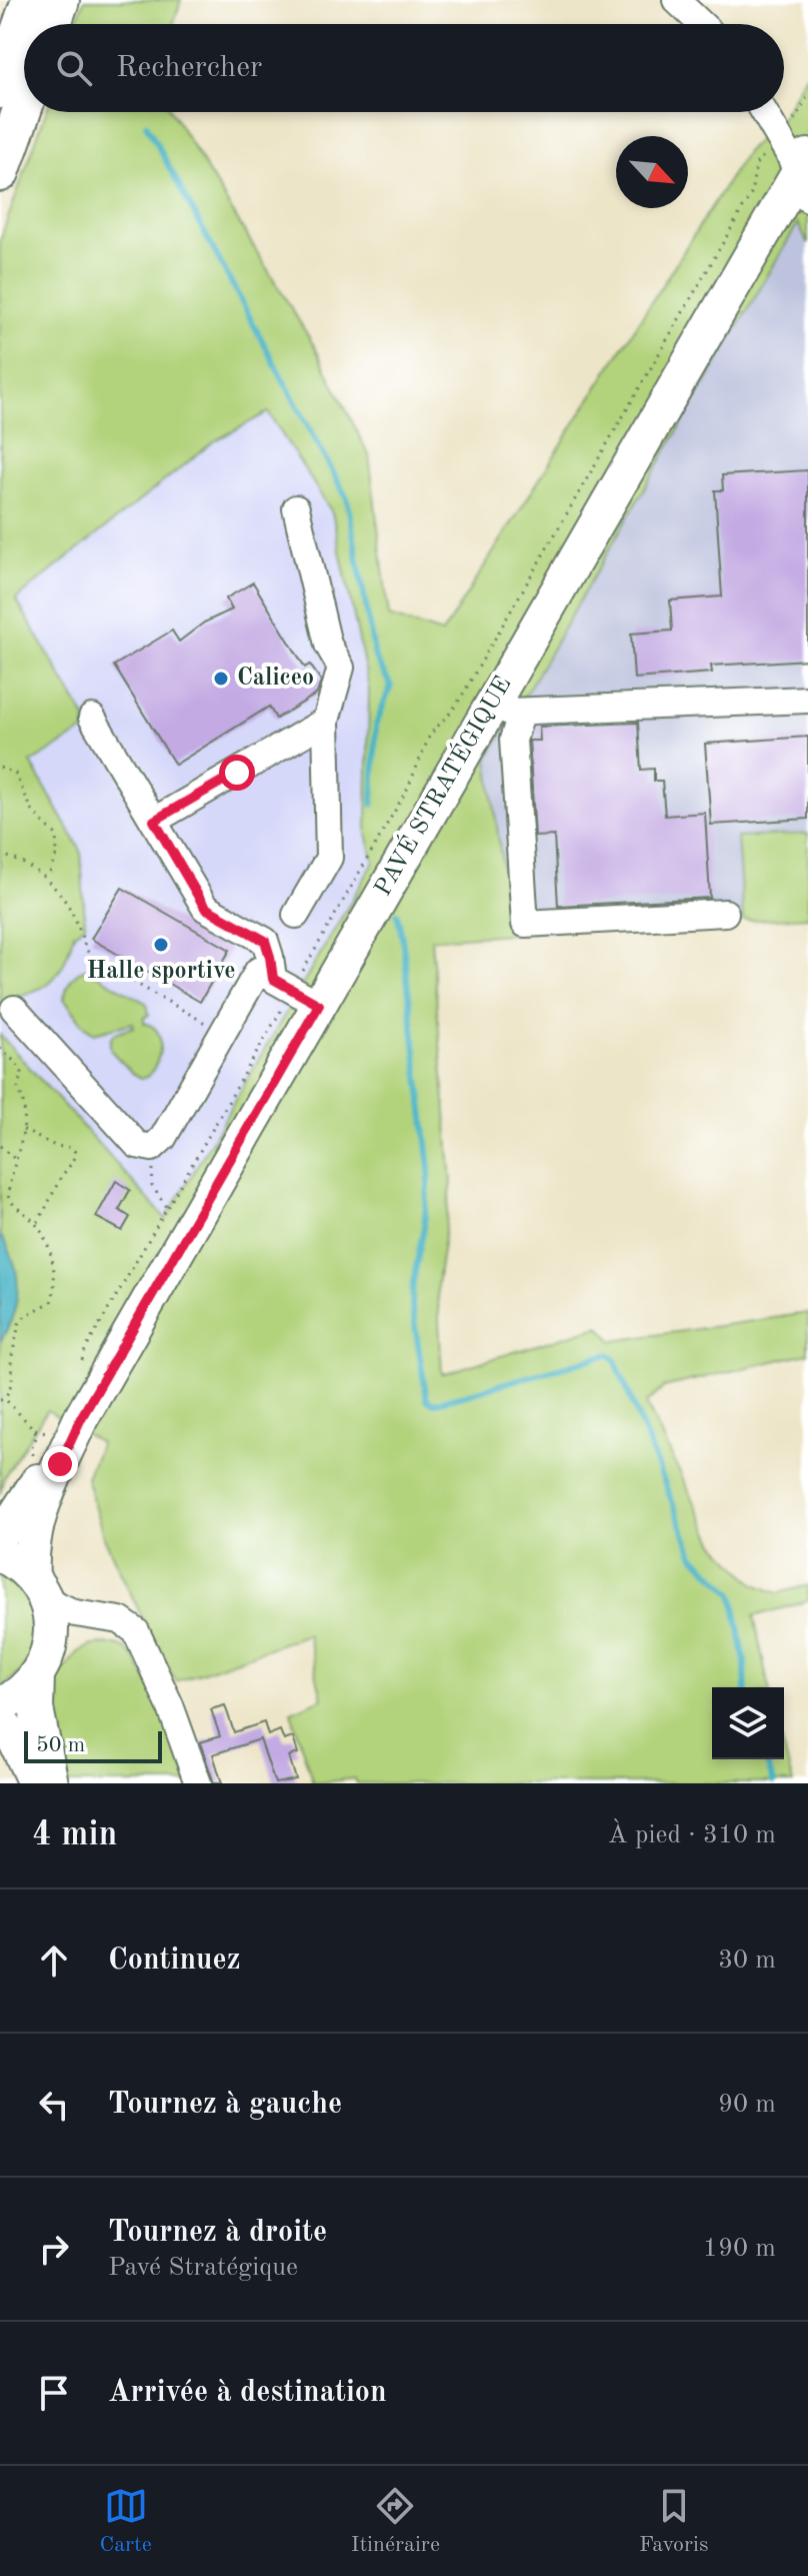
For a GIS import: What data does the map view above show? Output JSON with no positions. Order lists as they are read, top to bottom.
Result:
{
  "streets": {
    "main road": ["PAVÉ STRATÉGIQUE"]
  },
  "places": ["Caliceo", "Halle sportive"],
  "scale_bar": "50 m",
  "north": "bottom right",
  "page": {
    "search": "Rechercher",
    "scale": "50 m",
    "heading": ["4 min", "À pied · 310 m"],
    "list": [
      ["Continuez", "30 m"],
      ["Tournez à gauche", "90 m"],
      ["Tournez à droite", "Pavé Stratégique", "190 m"],
      "Arrivée à destination"
    ],
    "nav": ["Carte", "Itinéraire", "Favoris"]
  }
}
